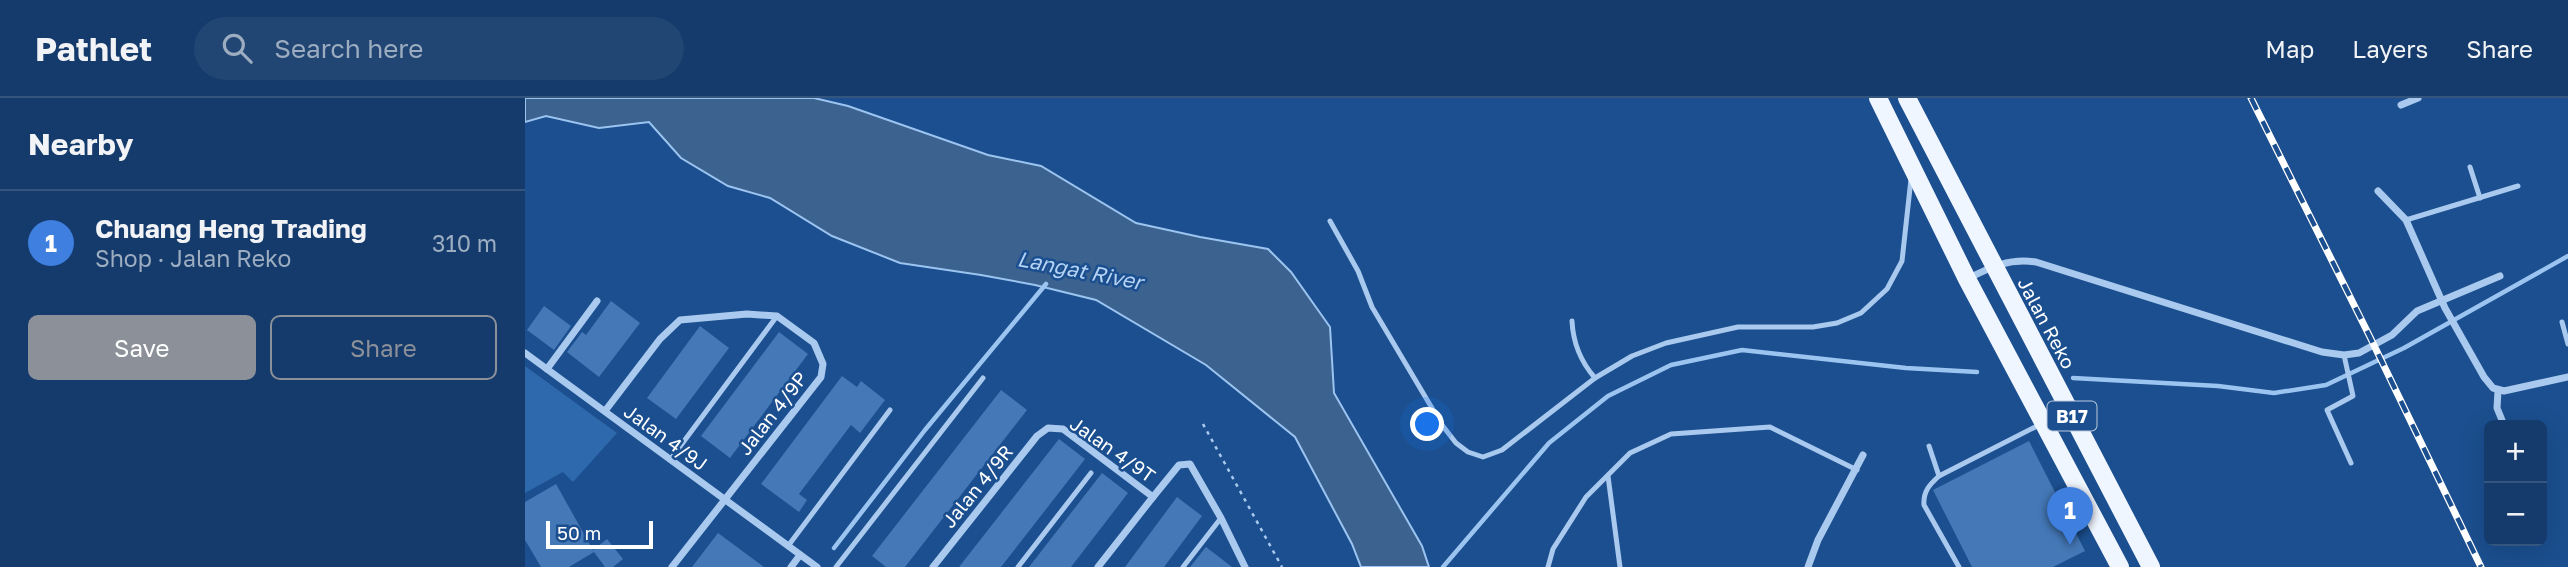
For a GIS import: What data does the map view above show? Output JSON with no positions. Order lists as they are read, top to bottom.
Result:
{
  "streets": {
    "main road": ["Jalan Reko", "B17"],
    "street": [
      "Jalan 4/9P",
      "Jalan 4/9J",
      "Jalan 4/9T",
      "Jalan 4/9R"
    ]
  },
  "crossings": [
    ["Jalan 4/9P", "Jalan 4/9J"],
    ["Jalan 4/9T", "Jalan 4/9R"]
  ],
  "water": ["Langat River"],
  "scale_bar": "50 m",
  "page": {
    "header": "Pathlet",
    "search": "Search here",
    "nav": ["Map", "Layers", "Share"],
    "heading": "Nearby",
    "list": [
      {
        "mark": "1",
        "name": "Chuang Heng Trading",
        "note": "Shop · Jalan Reko",
        "value": "310 m"
      }
    ],
    "buttons": ["Save", "Share"],
    "map_buttons": ["+", "−"],
    "pins": "1",
    "scale": "50 m"
  }
}
